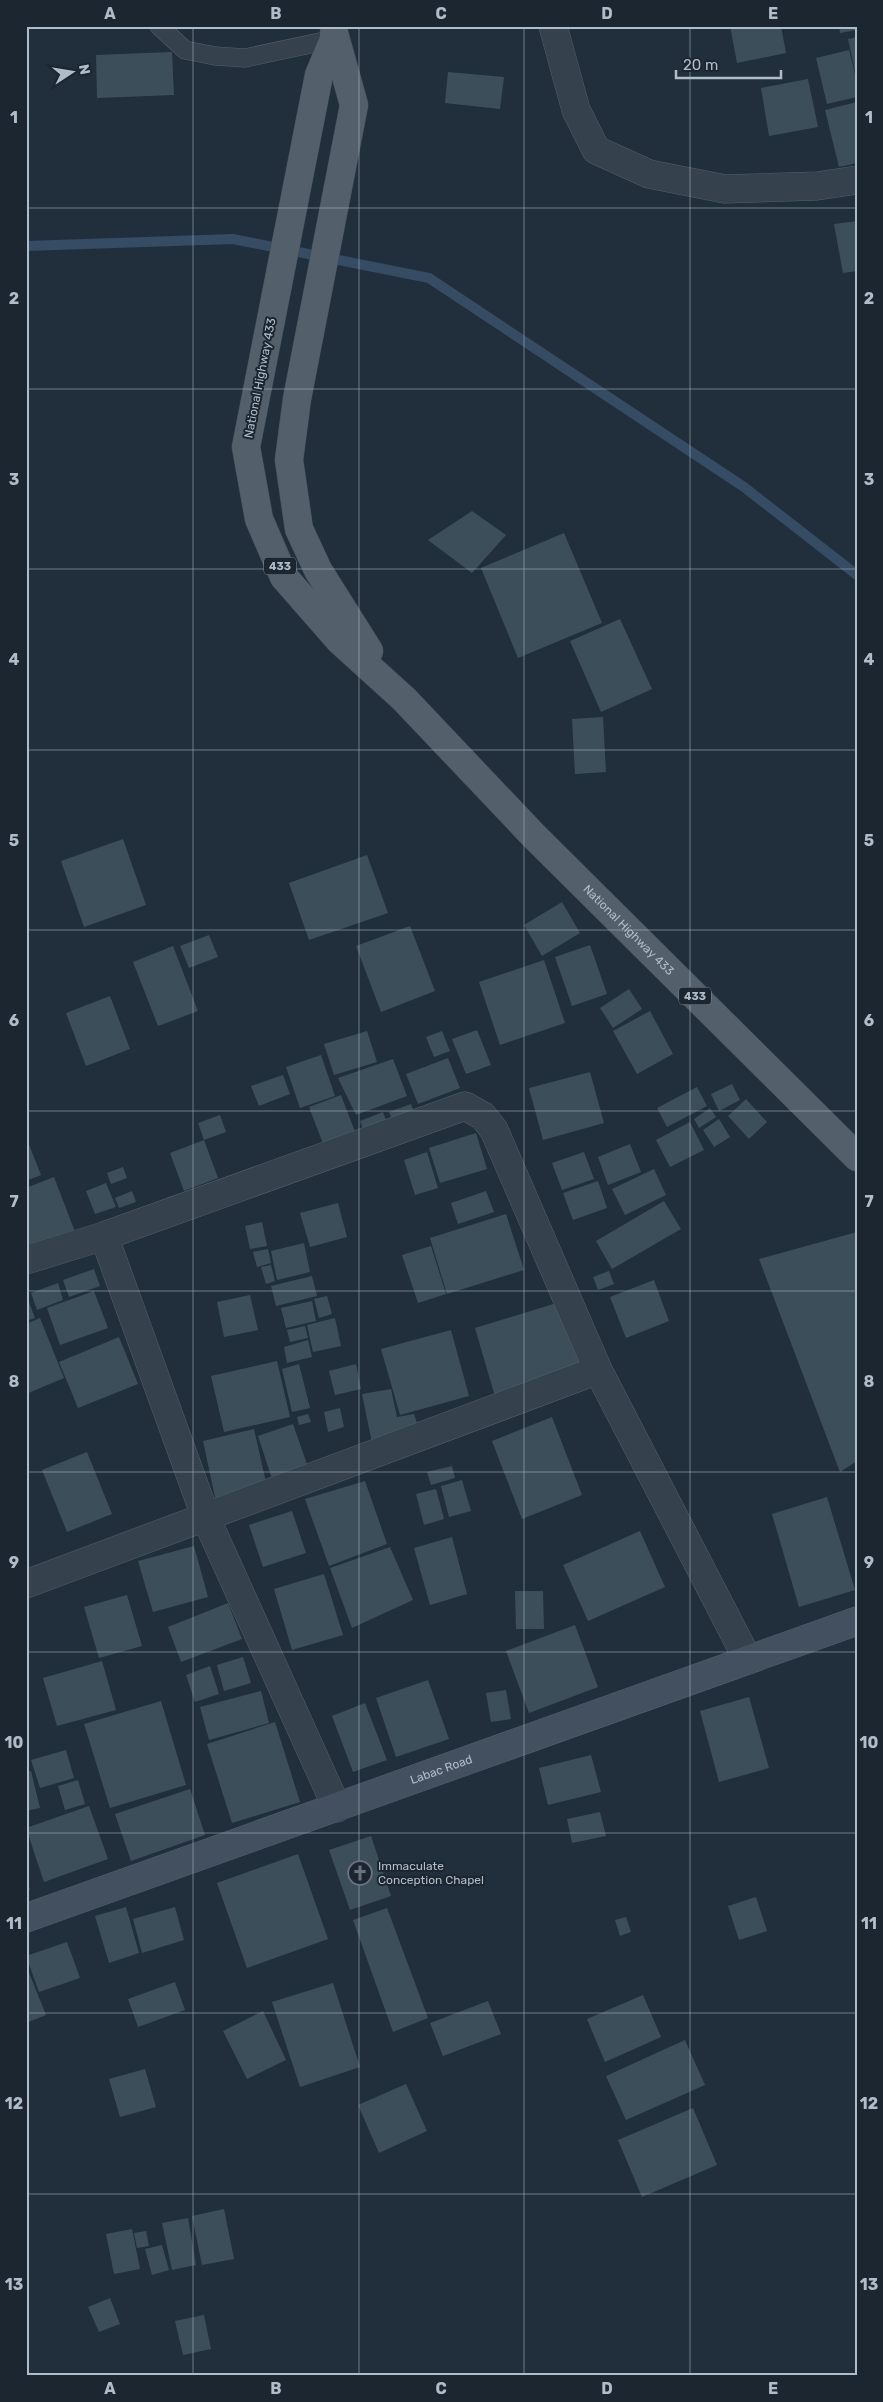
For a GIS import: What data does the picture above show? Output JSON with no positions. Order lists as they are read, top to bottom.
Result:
{
  "streets": {
    "main road": ["National Highway 433", "433"],
    "street": ["Labac Road"]
  },
  "places": {
    "church": ["Immaculate Conception Chapel"]
  },
  "scale_bar": "20 m",
  "north": "right",
  "grid": {
    "columns": [
      "A",
      "B",
      "C",
      "D",
      "E"
    ],
    "rows": [
      "1",
      "2",
      "3",
      "4",
      "5",
      "6",
      "7",
      "8",
      "9",
      "10",
      "11",
      "12",
      "13"
    ]
  }
}
